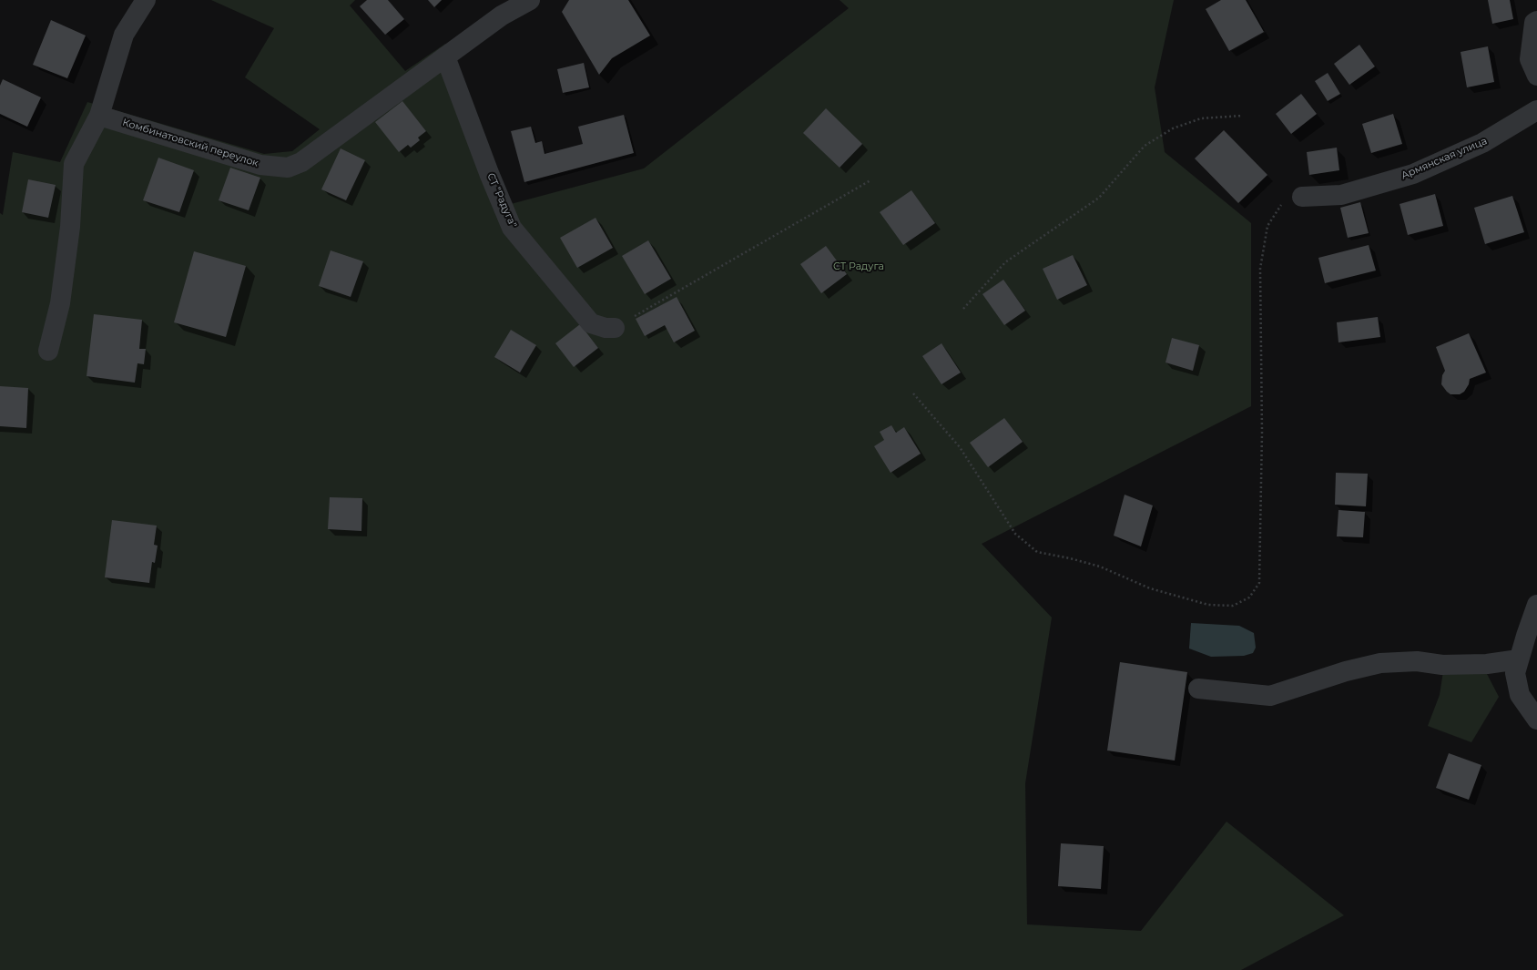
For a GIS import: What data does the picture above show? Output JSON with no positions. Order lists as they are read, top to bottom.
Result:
{
  "streets": {
    "street": ["Комбинатовский переулок", "Армянская улица", "СТ \"Радуга\""]
  },
  "crossings": [
    ["Комбинатовский переулок", "СТ \"Радуга\""]
  ],
  "parks": ["СТ Радуга"]
}
